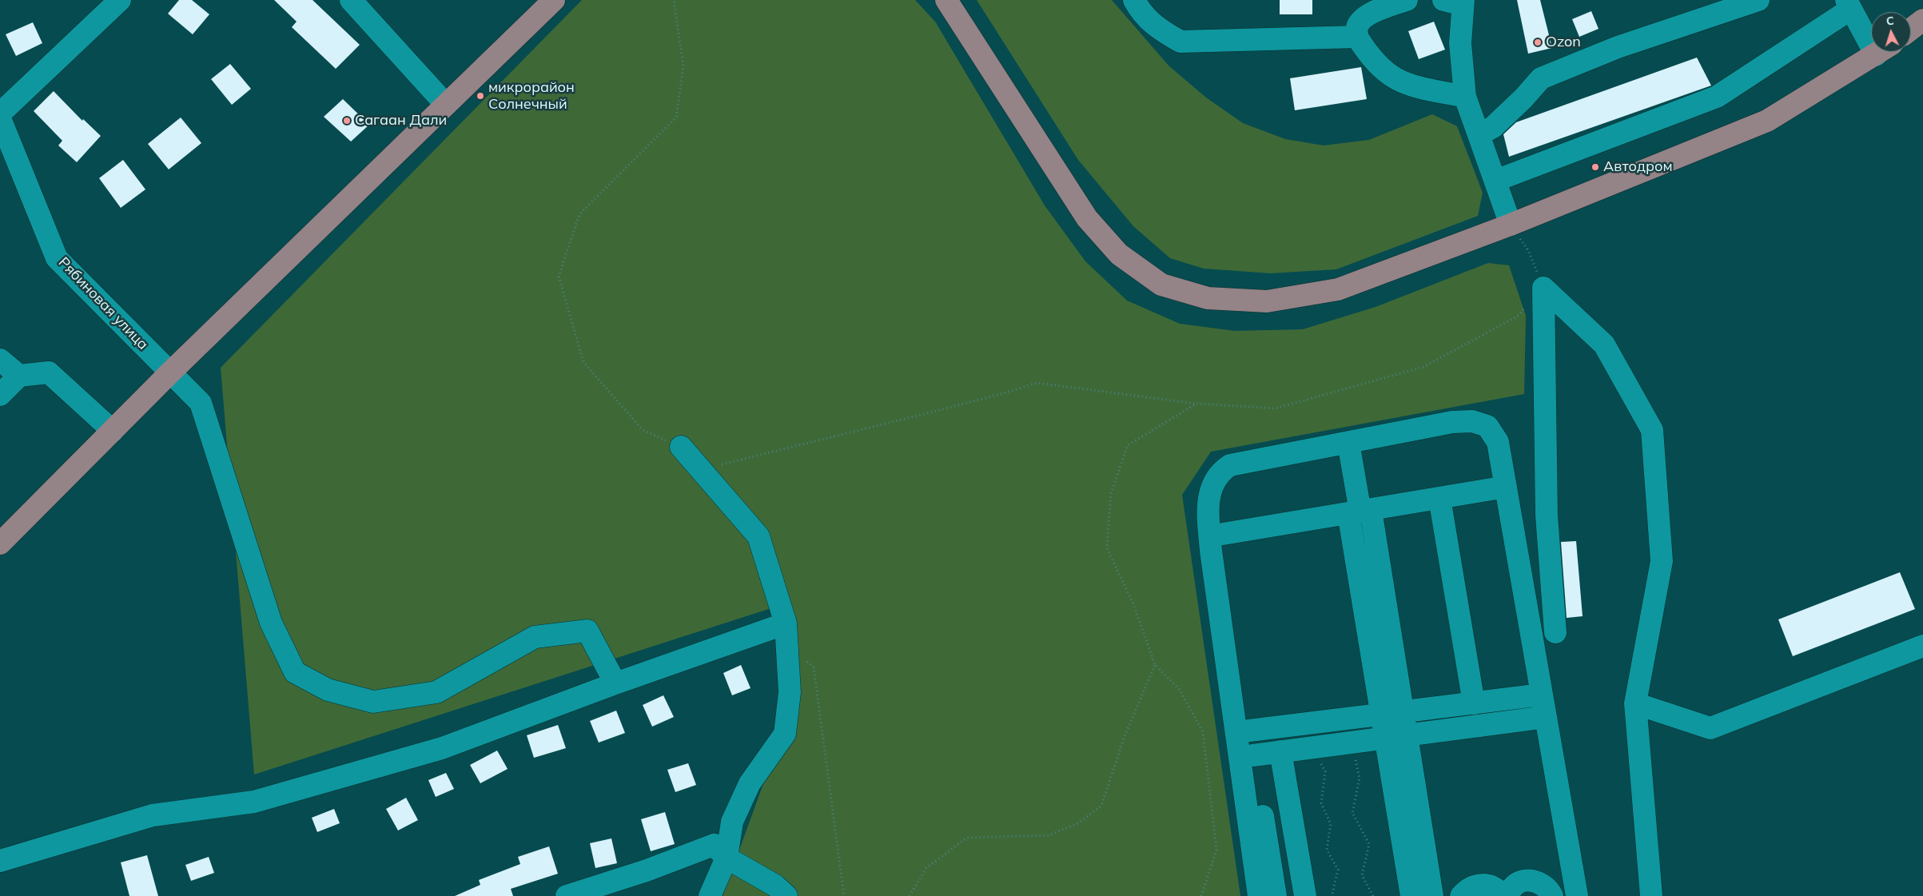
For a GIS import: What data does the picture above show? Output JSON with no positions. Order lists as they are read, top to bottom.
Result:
{
  "streets": {
    "street": ["Рябиновая улица"]
  },
  "places": [
    "Ozon",
    "микрорайон Солнечный",
    "Сагаан Дали",
    "Автодром"
  ],
  "north": "top"
}
